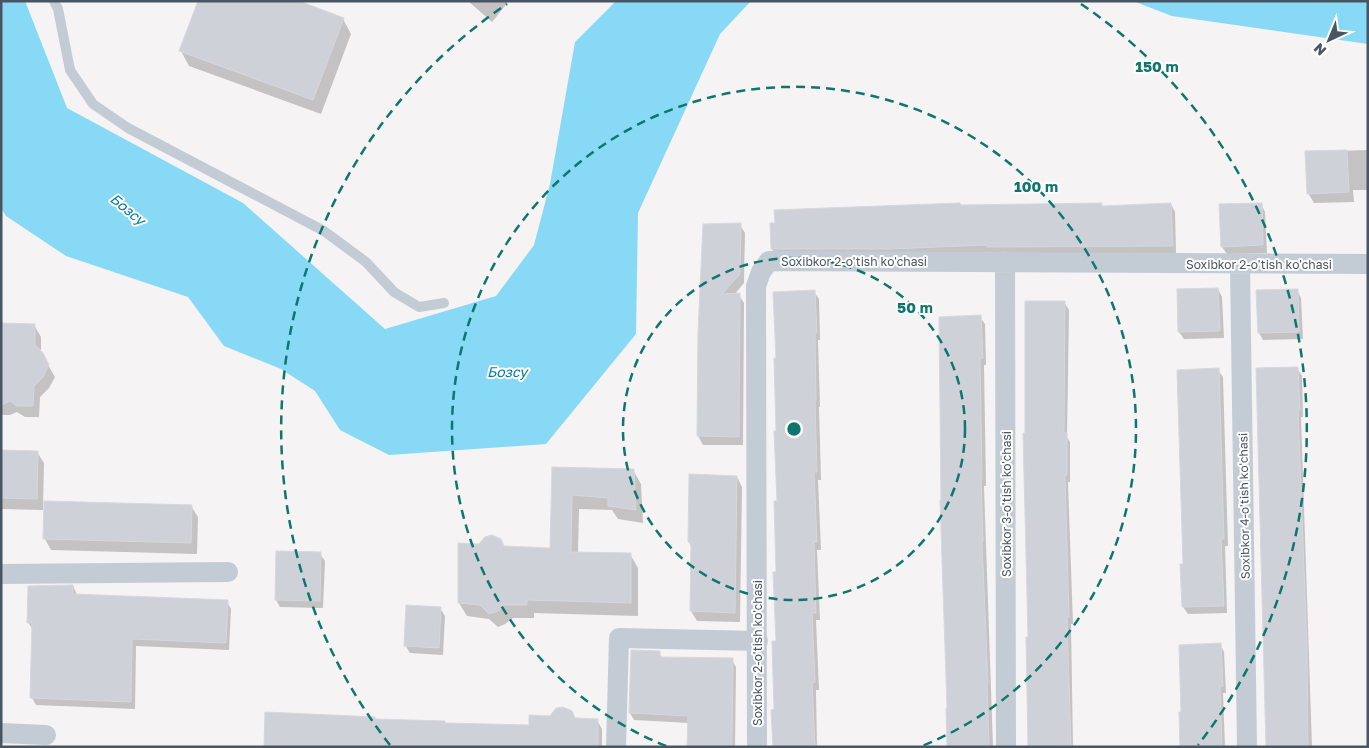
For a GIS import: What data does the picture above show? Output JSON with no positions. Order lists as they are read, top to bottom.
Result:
{
  "streets": {
    "street": ["Soxibkor 2-o'tish ko'chasi", "Soxibkor 3-o'tish ko'chasi", "Soxibkor 4-o'tish ko'chasi"]
  },
  "crossings": [
    ["Soxibkor 2-o'tish ko'chasi", "Soxibkor 3-o'tish ko'chasi"],
    ["Soxibkor 2-o'tish ko'chasi", "Soxibkor 4-o'tish ko'chasi"]
  ],
  "water": ["Бозсу"],
  "north": "bottom left",
  "rings": ["150 m", "100 m", "50 m"]
}
